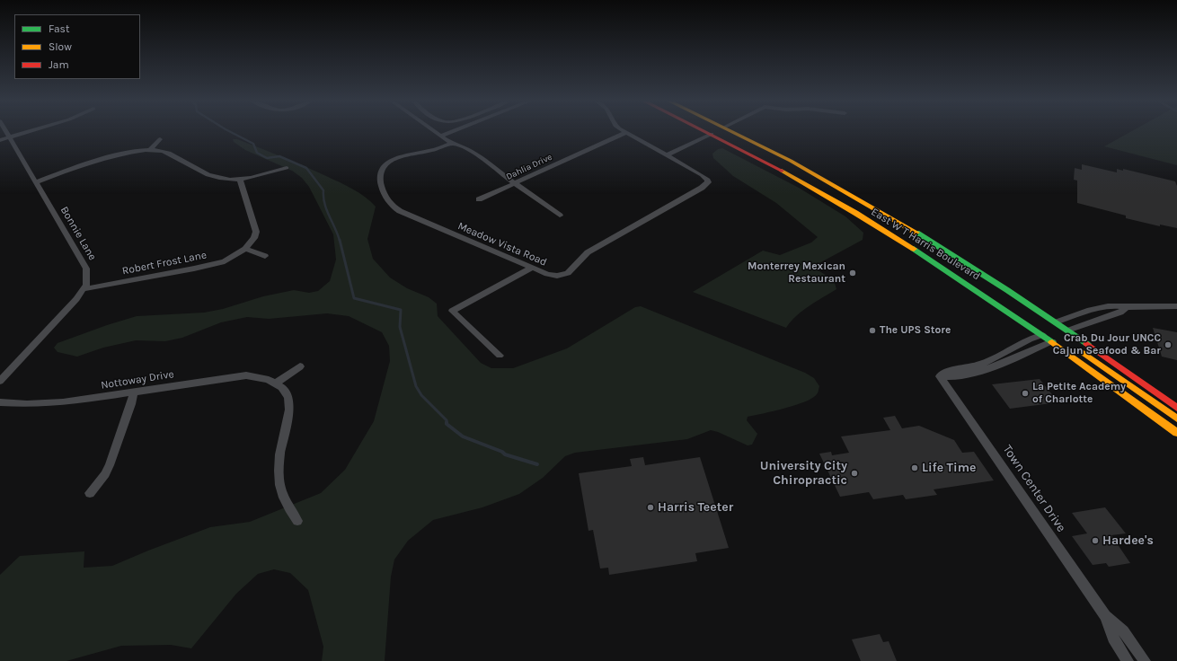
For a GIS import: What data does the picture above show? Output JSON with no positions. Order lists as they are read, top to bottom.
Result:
{
  "streets": {
    "main road": ["East W T Harris Boulevard"],
    "street": [
      "Dahlia Drive",
      "Bonnie Lane",
      "Meadow Vista Road",
      "Robert Frost Lane",
      "Nottoway Drive",
      "Town Center Drive"
    ]
  },
  "crossings": [
    ["Dahlia Drive", "Meadow Vista Road"],
    ["Bonnie Lane", "Robert Frost Lane"]
  ],
  "places": [
    "Monterrey Mexican Restaurant",
    "The UPS Store",
    "Crab Du Jour UNCC Cajun Seafood & Bar",
    "La Petite Academy of Charlotte",
    "Life Time",
    "University City Chiropractic",
    "Harris Teeter",
    "Hardee's"
  ],
  "legend": ["Fast", "Slow", "Jam"]
}
